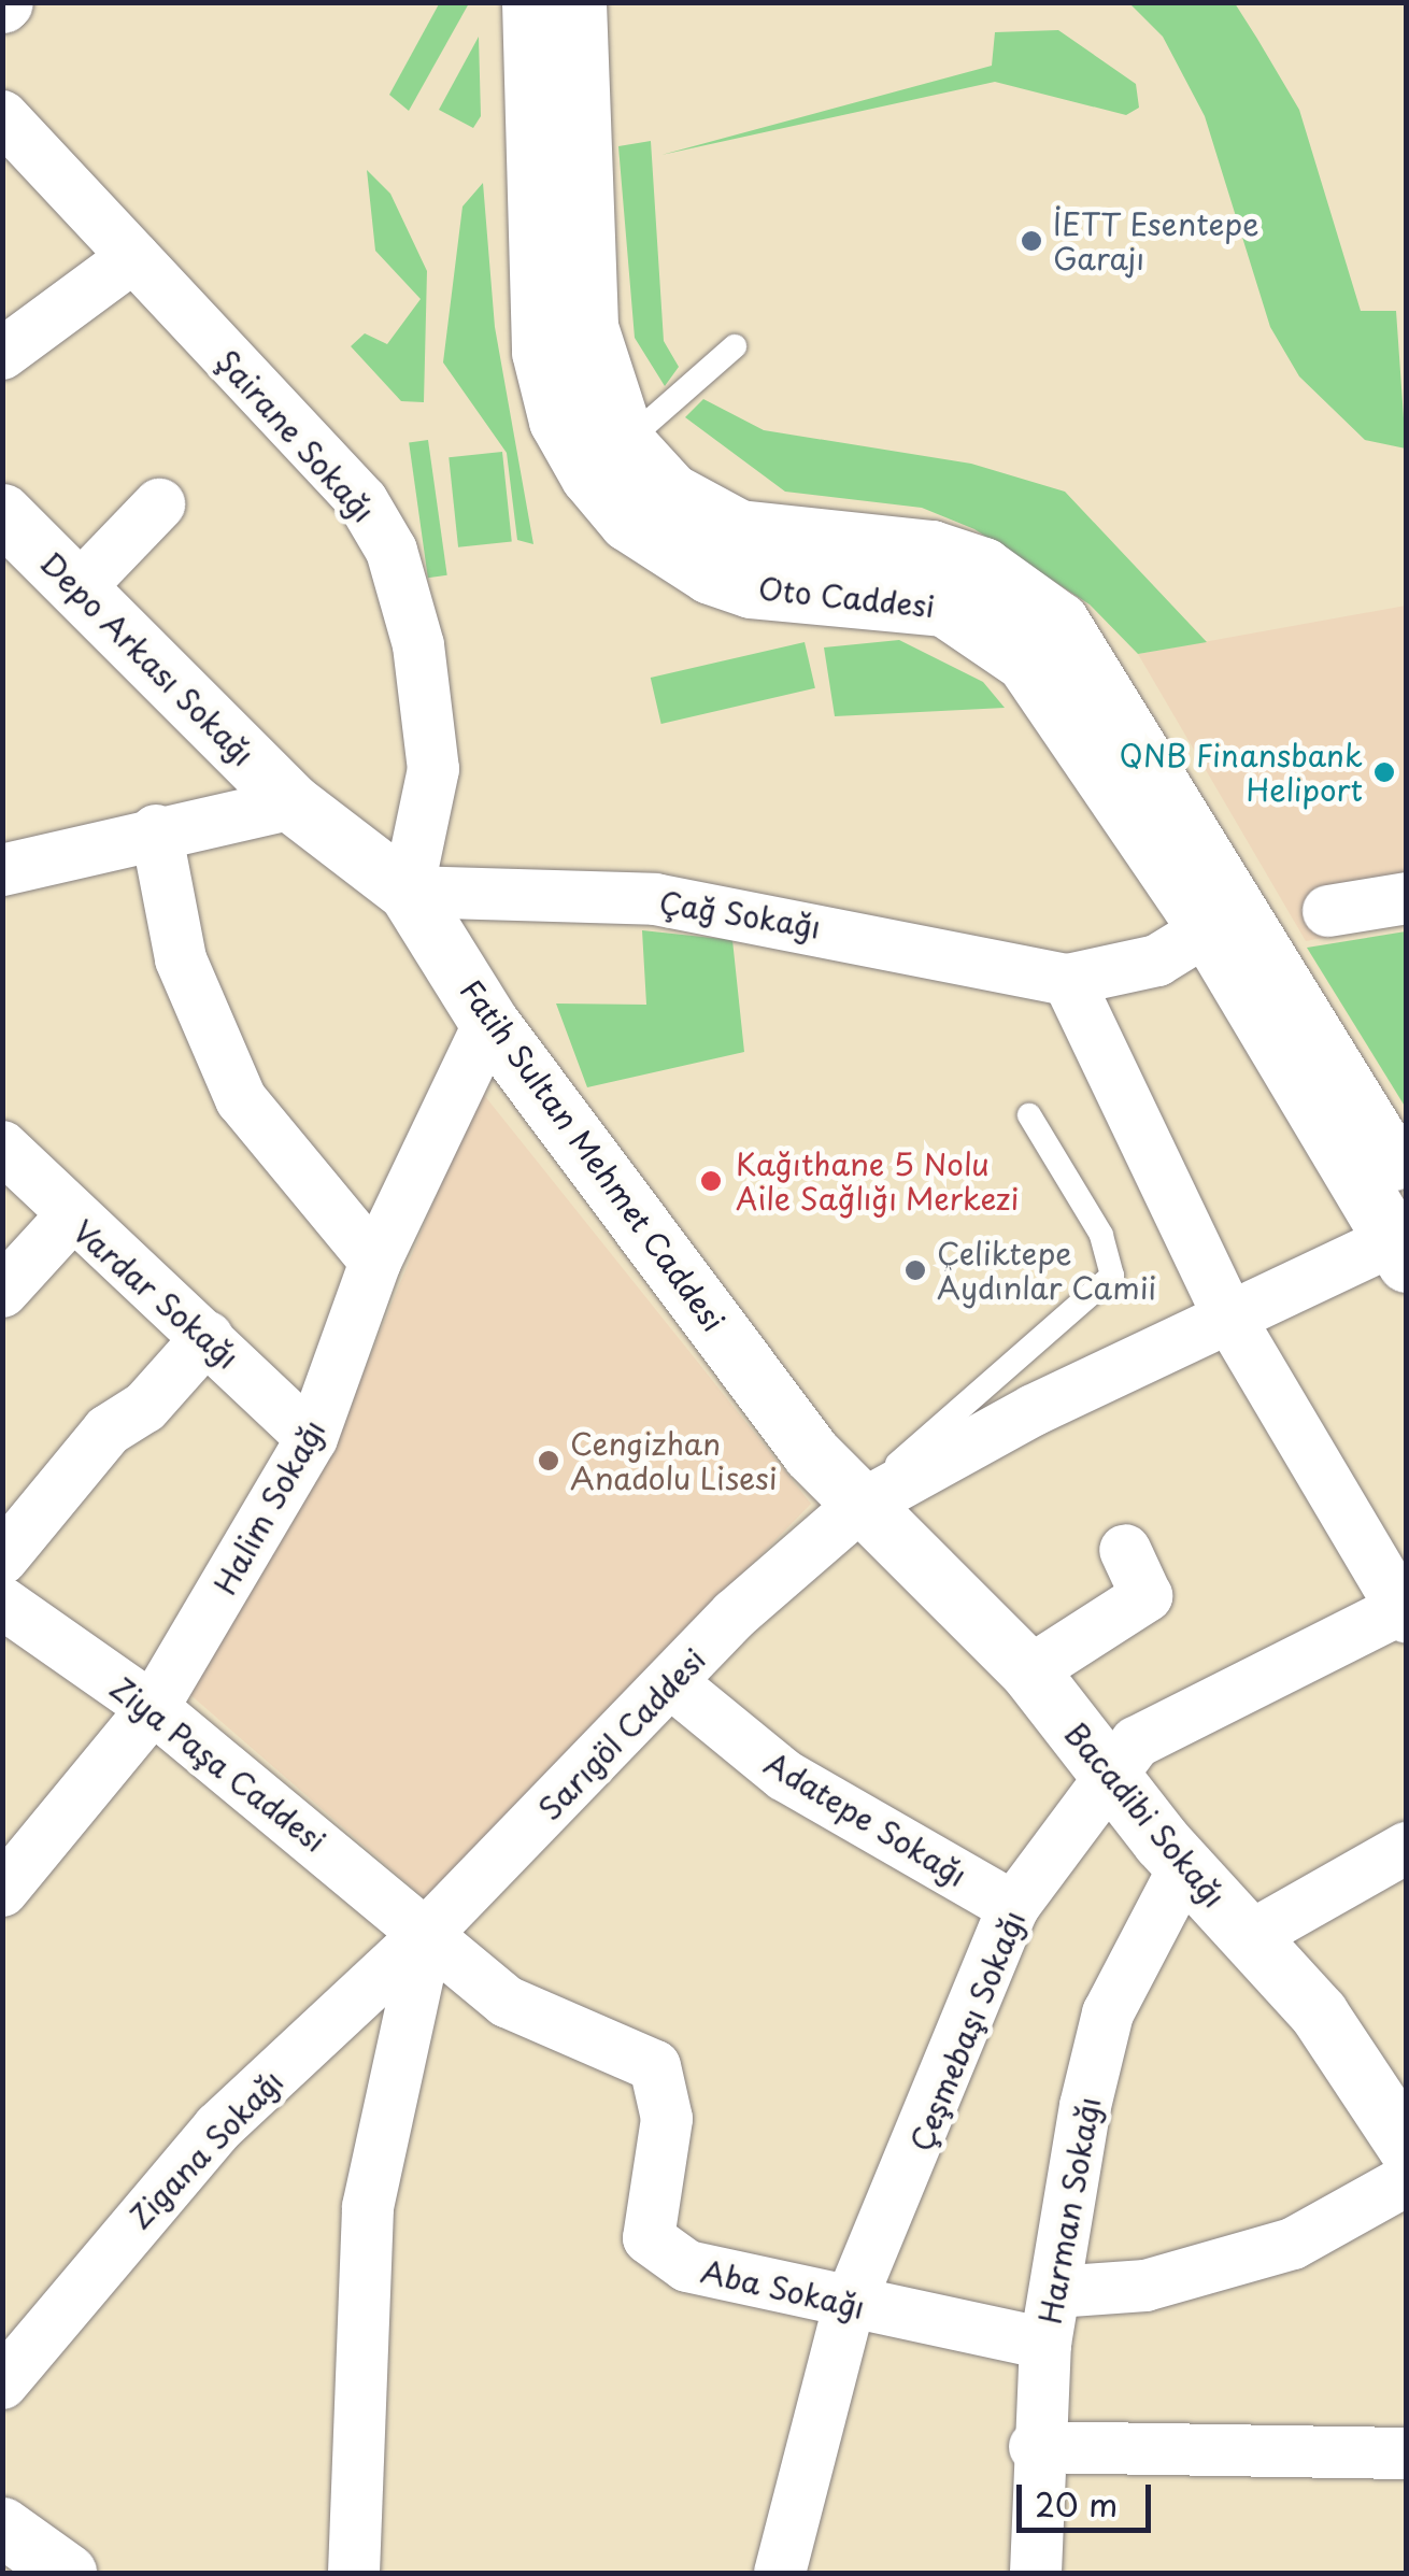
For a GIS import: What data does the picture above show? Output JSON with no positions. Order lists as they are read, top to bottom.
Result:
{
  "streets": {
    "street": [
      "Şairane Sokağı",
      "Oto Caddesi",
      "Depo Arkası Sokağı",
      "Çağ Sokağı",
      "Fatih Sultan Mehmet Caddesi",
      "Vardar Sokağı",
      "Halim Sokağı",
      "Sarıgöl Caddesi",
      "Ziya Paşa Caddesi",
      "Bacadibi Sokağı",
      "Adatepe Sokağı",
      "Çeşmebaşı Sokağı",
      "Zigana Sokağı",
      "Harman Sokağı",
      "Aba Sokağı"
    ]
  },
  "crossings": [
    ["Şairane Sokağı", "Çağ Sokağı"],
    ["Şairane Sokağı", "Fatih Sultan Mehmet Caddesi"],
    ["Oto Caddesi", "Çağ Sokağı"],
    ["Oto Caddesi", "Sarıgöl Caddesi"],
    ["Depo Arkası Sokağı", "Fatih Sultan Mehmet Caddesi"],
    ["Çağ Sokağı", "Fatih Sultan Mehmet Caddesi"],
    ["Fatih Sultan Mehmet Caddesi", "Halim Sokağı"],
    ["Fatih Sultan Mehmet Caddesi", "Sarıgöl Caddesi"],
    ["Fatih Sultan Mehmet Caddesi", "Bacadibi Sokağı"],
    ["Vardar Sokağı", "Halim Sokağı"],
    ["Halim Sokağı", "Ziya Paşa Caddesi"],
    ["Sarıgöl Caddesi", "Ziya Paşa Caddesi"],
    ["Sarıgöl Caddesi", "Bacadibi Sokağı"],
    ["Sarıgöl Caddesi", "Adatepe Sokağı"],
    ["Sarıgöl Caddesi", "Zigana Sokağı"],
    ["Sarıgöl Caddesi", "Aba Sokağı"],
    ["Ziya Paşa Caddesi", "Zigana Sokağı"],
    ["Ziya Paşa Caddesi", "Aba Sokağı"],
    ["Bacadibi Sokağı", "Çeşmebaşı Sokağı"],
    ["Bacadibi Sokağı", "Harman Sokağı"],
    ["Adatepe Sokağı", "Çeşmebaşı Sokağı"],
    ["Çeşmebaşı Sokağı", "Aba Sokağı"],
    ["Zigana Sokağı", "Aba Sokağı"],
    ["Harman Sokağı", "Aba Sokağı"]
  ],
  "places": [
    "İETT Esentepe Garajı",
    "QNB Finansbank Heliport",
    "Kağıthane 5 Nolu Aile Sağlığı Merkezi",
    "Çeliktepe Aydınlar Camii",
    "Cengizhan Anadolu Lisesi"
  ],
  "scale_bar": "20 m"
}
